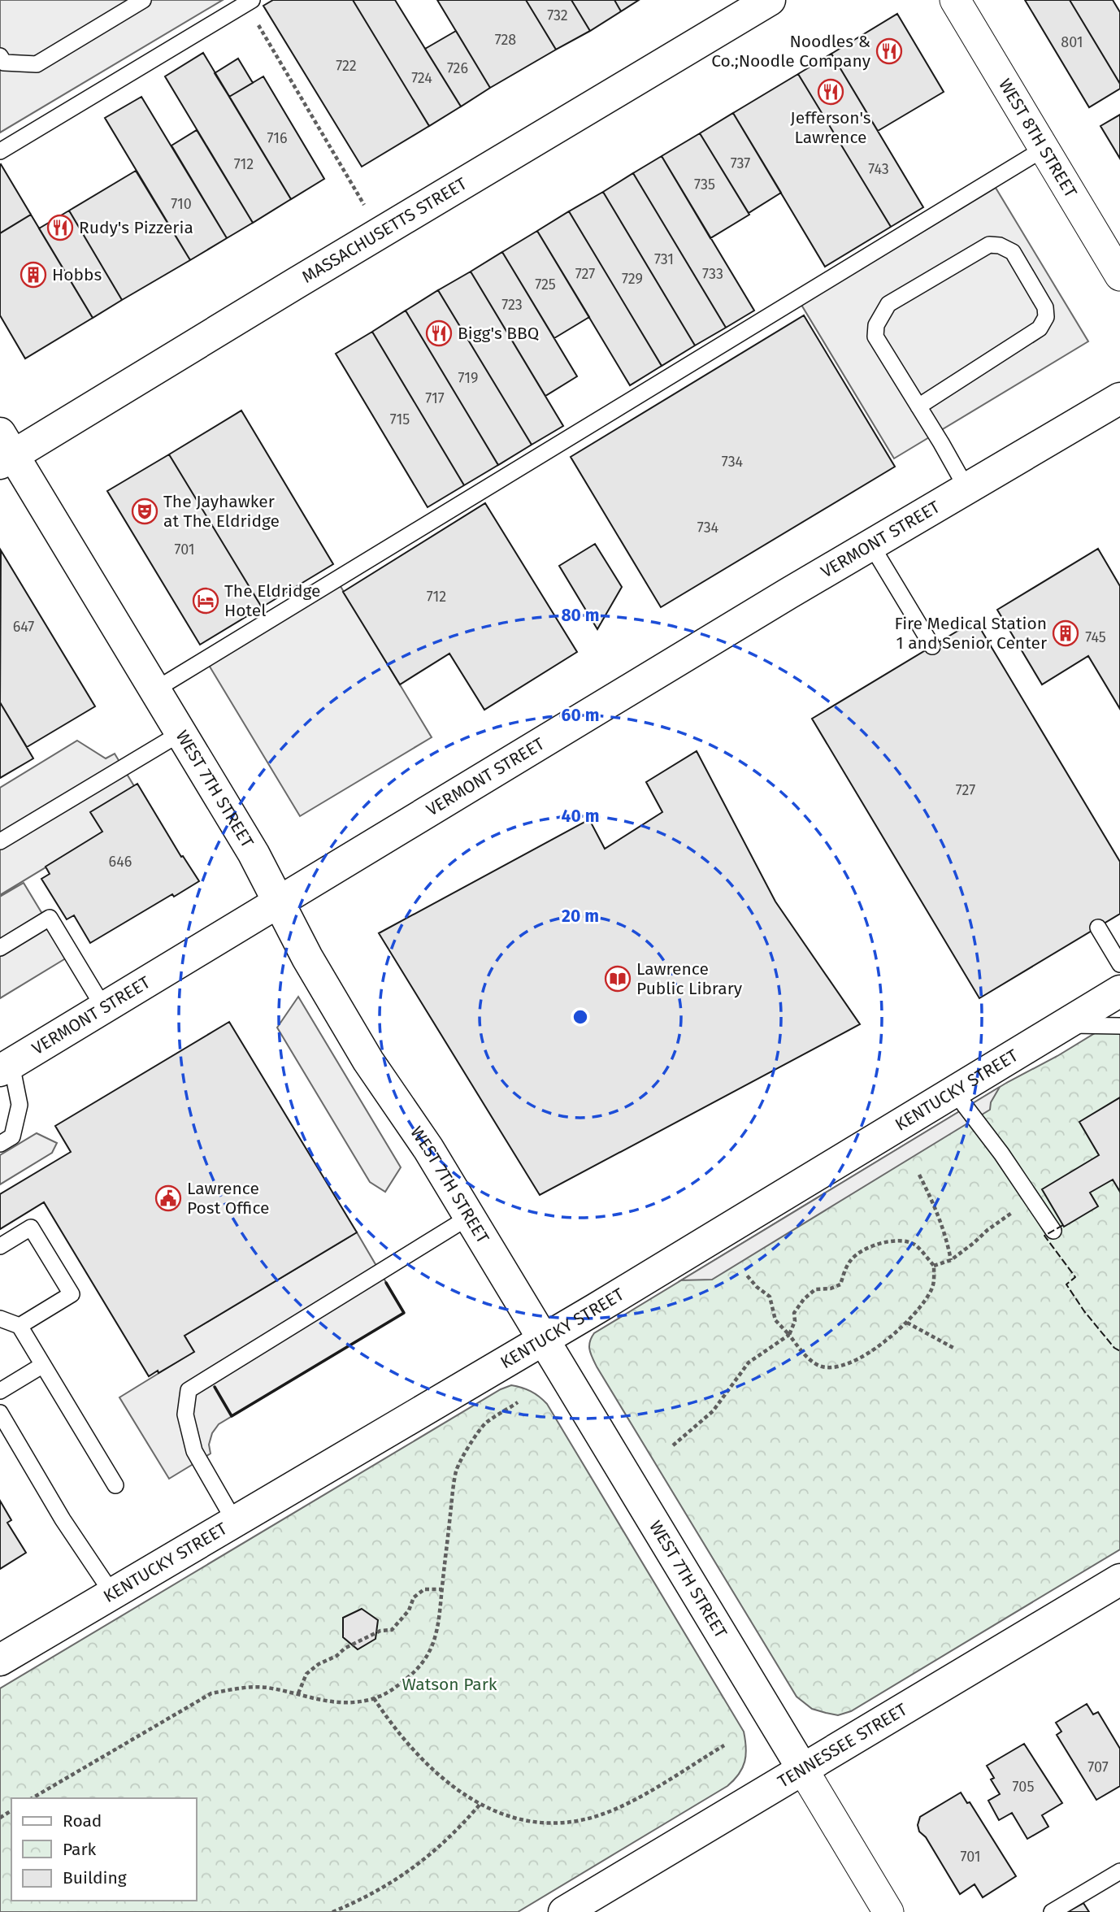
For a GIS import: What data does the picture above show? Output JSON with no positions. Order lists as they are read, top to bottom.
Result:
{
  "streets": {
    "street": [
      "WEST 8TH STREET",
      "MASSACHUSETTS STREET",
      "VERMONT STREET",
      "WEST 7TH STREET",
      "KENTUCKY STREET",
      "TENNESSEE STREET"
    ]
  },
  "crossings": [
    ["MASSACHUSETTS STREET", "WEST 7TH STREET"],
    ["VERMONT STREET", "WEST 7TH STREET"],
    ["WEST 7TH STREET", "KENTUCKY STREET"],
    ["WEST 7TH STREET", "TENNESSEE STREET"]
  ],
  "parks": ["Watson Park"],
  "places": {
    "restaurant": [
      "Noodles & Co.;Noodle Company",
      "Jefferson's Lawrence",
      "Rudy's Pizzeria",
      "Bigg's BBQ"
    ],
    "building": ["Hobbs", "Fire Medical Station 1 and Senior Center"],
    "theatre": ["The Jayhawker at The Eldridge"],
    "hotel": ["The Eldridge Hotel"],
    "library": ["Lawrence Public Library"],
    "public building": ["Lawrence Post Office"]
  },
  "house_numbers": [
    "732",
    "728",
    "801",
    "722",
    "726",
    "724",
    "716",
    "737",
    "712",
    "743",
    "735",
    "710",
    "731",
    "727",
    "733",
    "729",
    "725",
    "723",
    "719",
    "717",
    "715",
    "734",
    "734",
    "701",
    "712",
    "647",
    "745",
    "727",
    "646",
    "707",
    "705",
    "701"
  ],
  "legend": ["Road", "Park", "Building"],
  "rings": [
    "80 m",
    "60 m",
    "40 m",
    "20 m"
  ]
}
